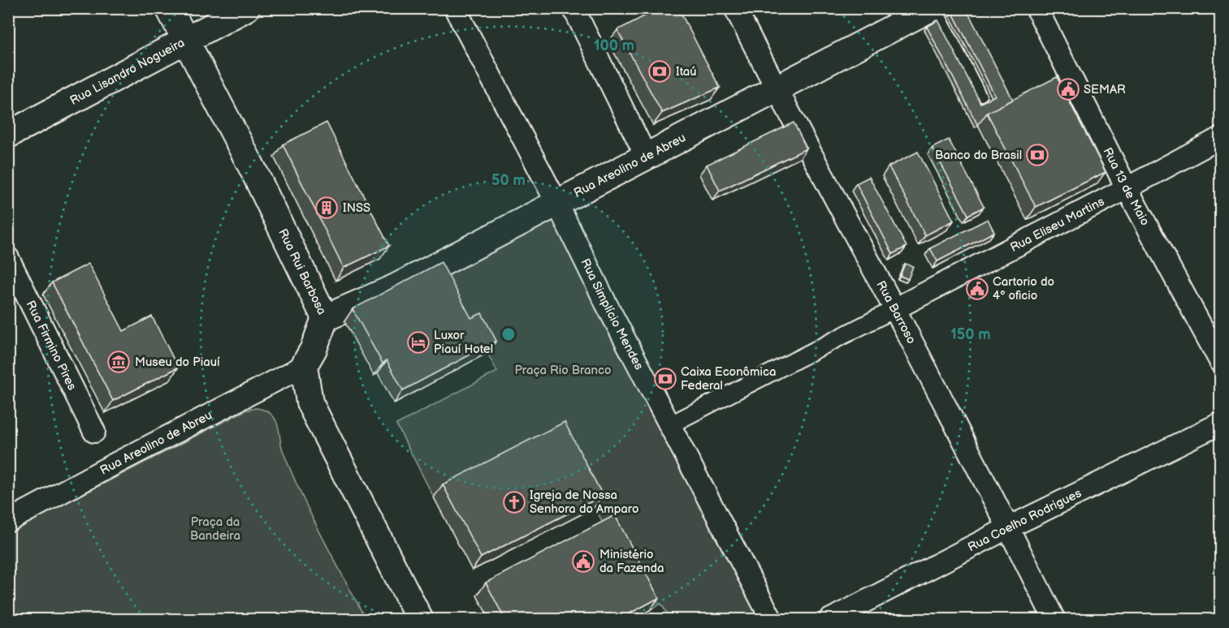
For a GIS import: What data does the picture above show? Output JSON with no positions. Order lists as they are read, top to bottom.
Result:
{
  "streets": {
    "street": [
      "Rua Lisandro Nogueira",
      "Rua Areolino de Abreu",
      "Rua 13 de Maio",
      "Rua Eliseu Martins",
      "Rua Rui Barbosa",
      "Rua Barroso",
      "Rua Simplício Mendes",
      "Rua Firmino Pires",
      "Rua Coelho Rodrigues"
    ]
  },
  "crossings": [
    ["Rua Lisandro Nogueira", "Rua Rui Barbosa"],
    ["Rua Areolino de Abreu", "Rua Rui Barbosa"],
    ["Rua Areolino de Abreu", "Rua Barroso"],
    ["Rua Areolino de Abreu", "Rua Simplício Mendes"],
    ["Rua 13 de Maio", "Rua Eliseu Martins"],
    ["Rua Eliseu Martins", "Rua Barroso"],
    ["Rua Barroso", "Rua Coelho Rodrigues"]
  ],
  "parks": ["Praça Rio Branco", "Praça da Bandeira"],
  "places": {
    "bank": ["Itaú", "Banco do Brasil", "Caixa Econômica Federal"],
    "public building": ["SEMAR", "Cartorio do 4º oficio", "Ministério da Fazenda"],
    "building": ["INSS"],
    "hotel": ["Luxor Piauí Hotel"],
    "museum": ["Museu do Piauí"],
    "church": ["Igreja de Nossa Senhora do Amparo"]
  },
  "rings": ["100 m", "50 m", "150 m"]
}
